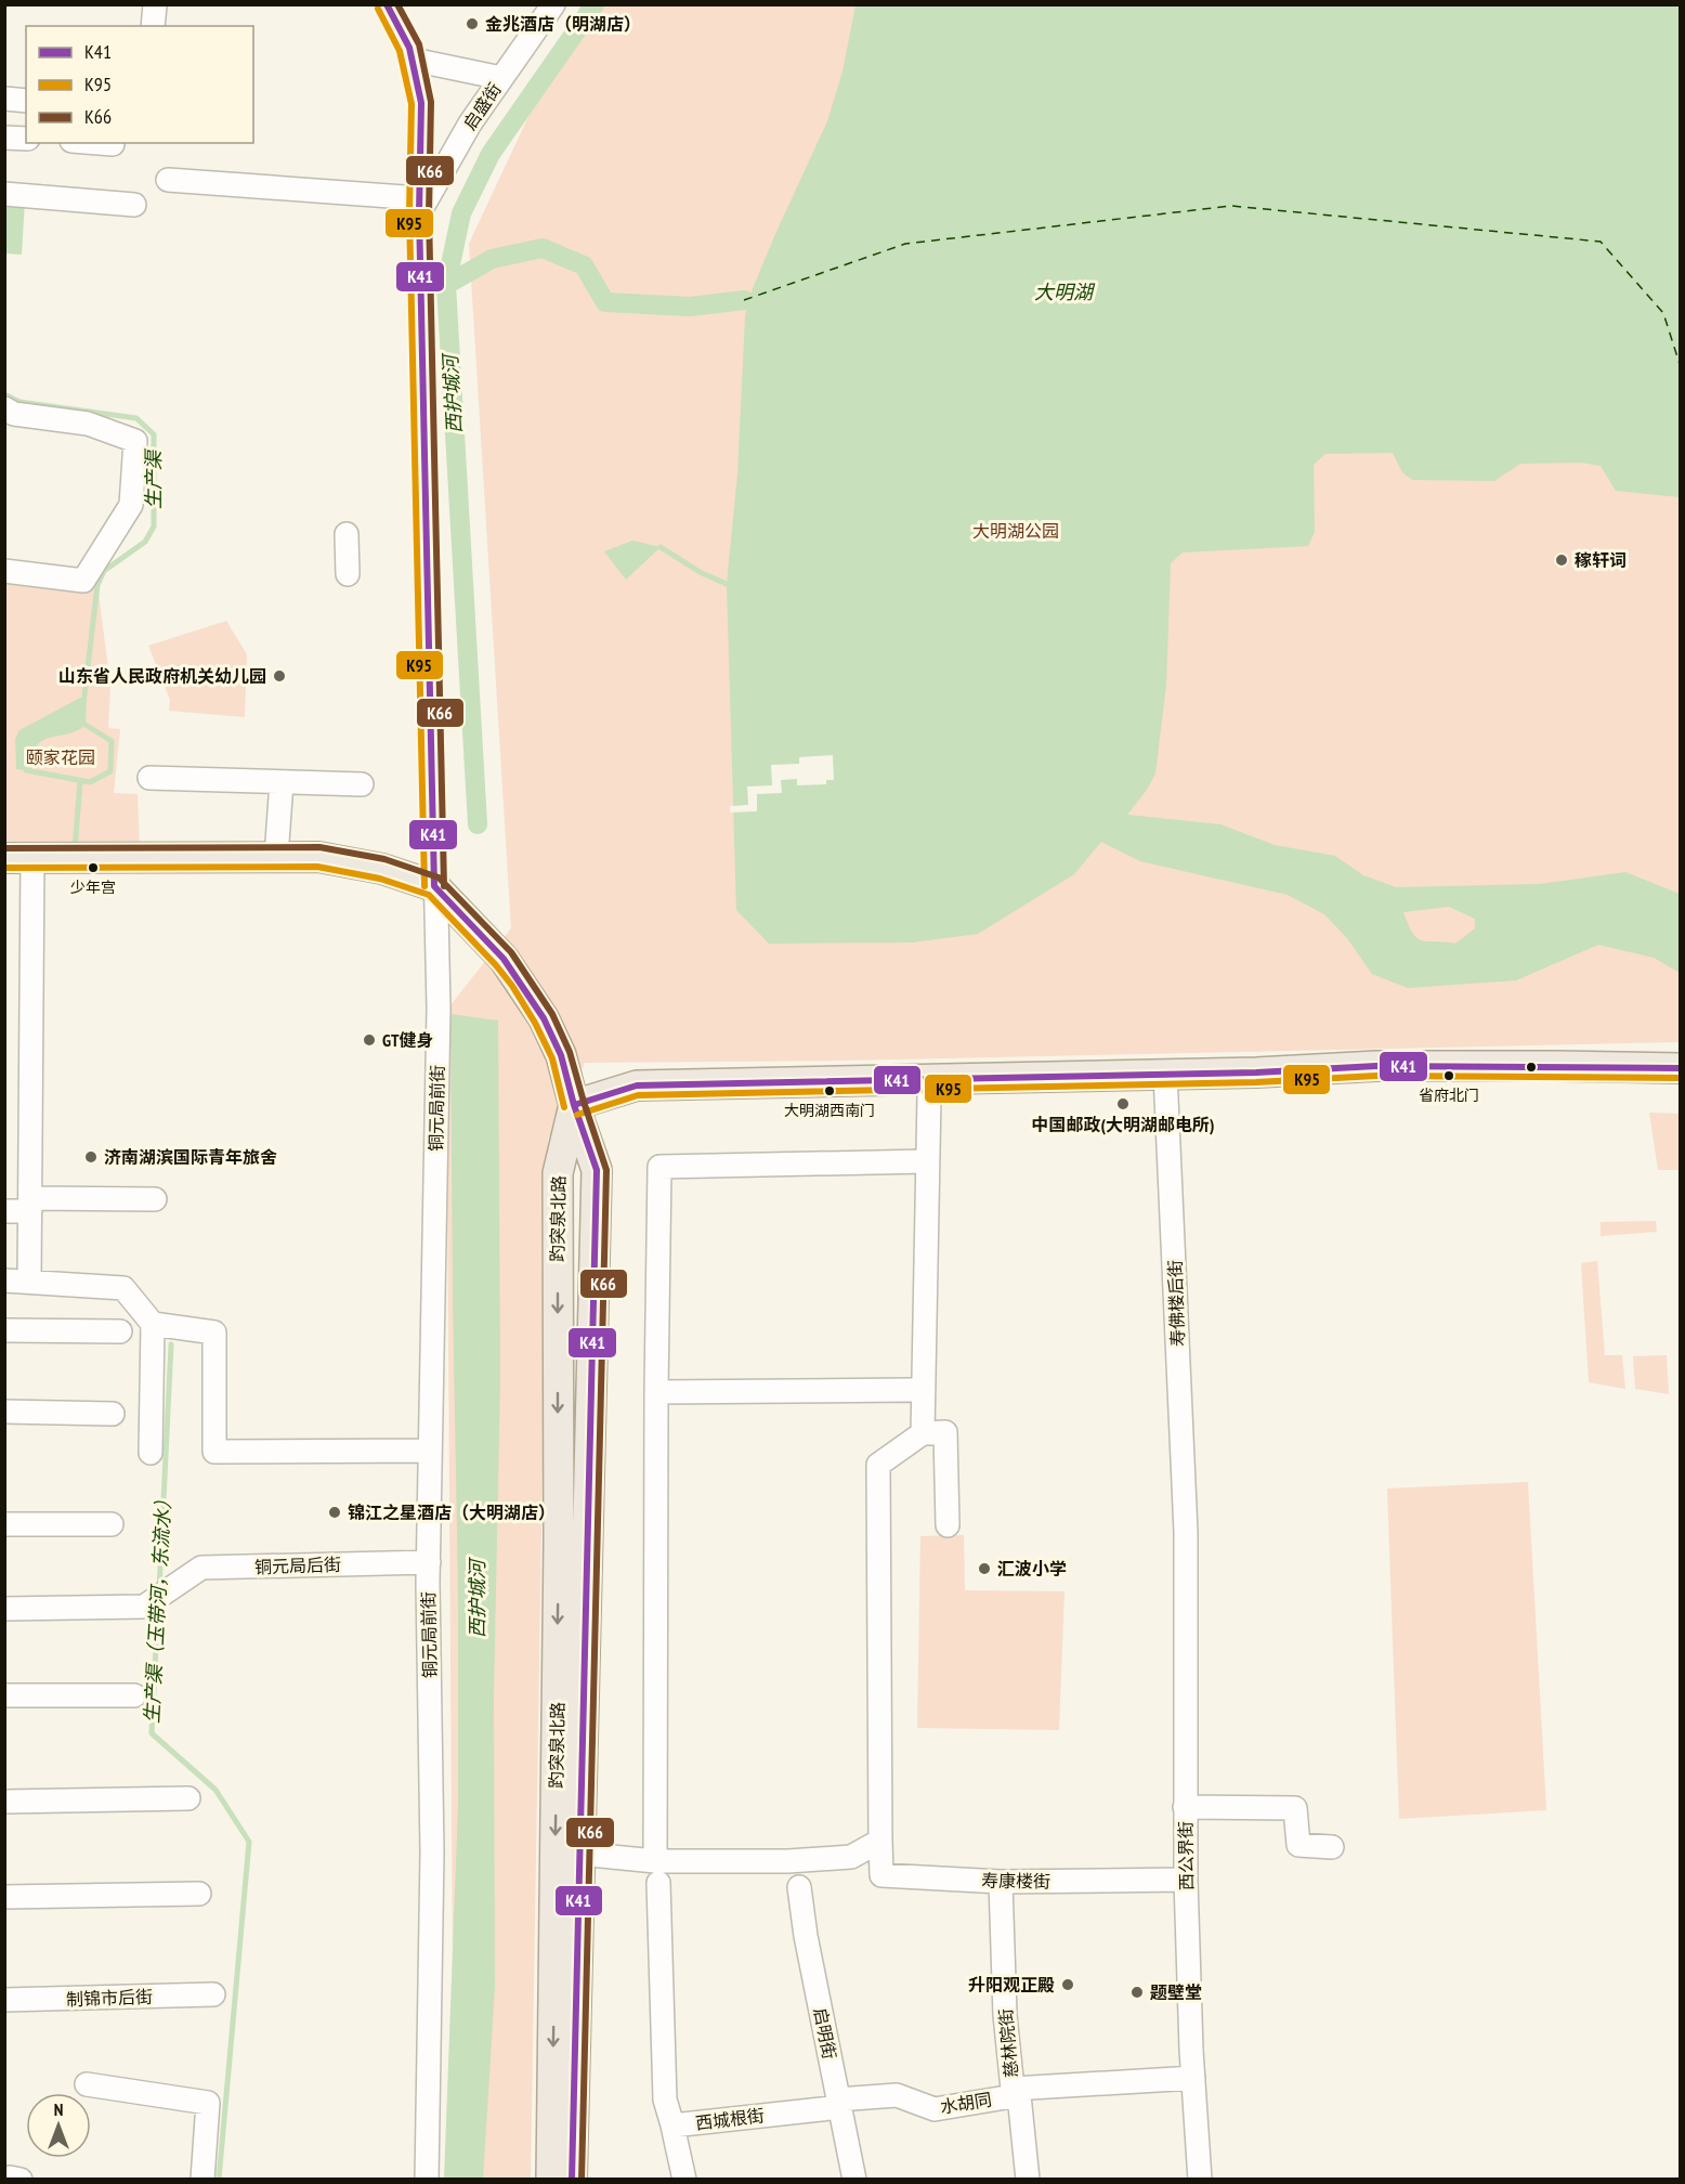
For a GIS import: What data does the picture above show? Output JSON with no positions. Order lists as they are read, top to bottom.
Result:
{
  "streets": {
    "main road": ["趵突泉北路"],
    "street": [
      "启盛街",
      "铜元局前街",
      "寿佛楼后街",
      "铜元局后街",
      "西公界街",
      "寿康楼街",
      "制锦市后街",
      "启明街",
      "慈林院街",
      "水胡同",
      "西城根街"
    ]
  },
  "crossings": [
    ["启盛街", "铜元局前街"],
    ["铜元局前街", "铜元局后街"],
    ["寿佛楼后街", "西公界街"],
    ["西公界街", "寿康楼街"],
    ["西公界街", "慈林院街"],
    ["寿康楼街", "慈林院街"],
    ["启明街", "水胡同"],
    ["启明街", "西城根街"],
    ["慈林院街", "水胡同"],
    ["水胡同", "西城根街"]
  ],
  "water": [
    "大明湖",
    "西护城河",
    "生产渠",
    "生产渠（玉带河，东流水）"
  ],
  "parks": ["大明湖公园", "颐家花园"],
  "places": [
    "金兆酒店（明湖店）",
    "稼轩词",
    "山东省人民政府机关幼儿园",
    "少年宫",
    "GT健身",
    "省府北门",
    "大明湖西南门",
    "中国邮政(大明湖邮电所)",
    "济南湖滨国际青年旅舍",
    "锦江之星酒店（大明湖店）",
    "汇波小学",
    "升阳观正殿",
    "题壁堂"
  ],
  "lines": ["transit line K41", "transit line K66", "transit line K95"],
  "legend": ["K41", "K95", "K66"],
  "north": "top"
}
